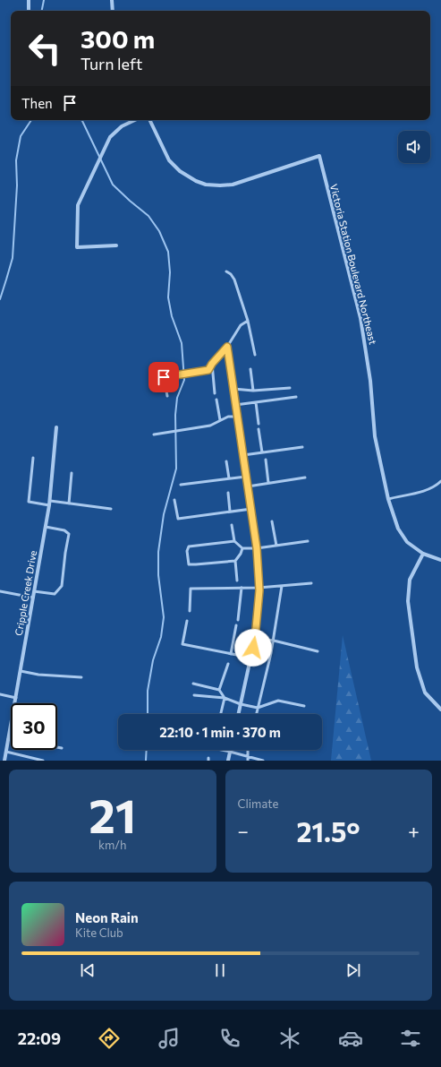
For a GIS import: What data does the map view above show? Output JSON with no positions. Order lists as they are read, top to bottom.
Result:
{
  "streets": {
    "street": ["Victoria Station Boulevard Northeast", "Cripple Creek Drive"]
  },
  "page": {
    "turn": ["300 m", "Turn left"],
    "then": "Then",
    "limit": "30",
    "trip": "22:10 · 1 min · 370 m",
    "tile": [
      ["21", "km/h"],
      "Climate"
    ],
    "heat": ["−", "21.5°", "+"],
    "song": ["Neon Rain", "Kite Club"],
    "tabs": "22:09"
  }
}
